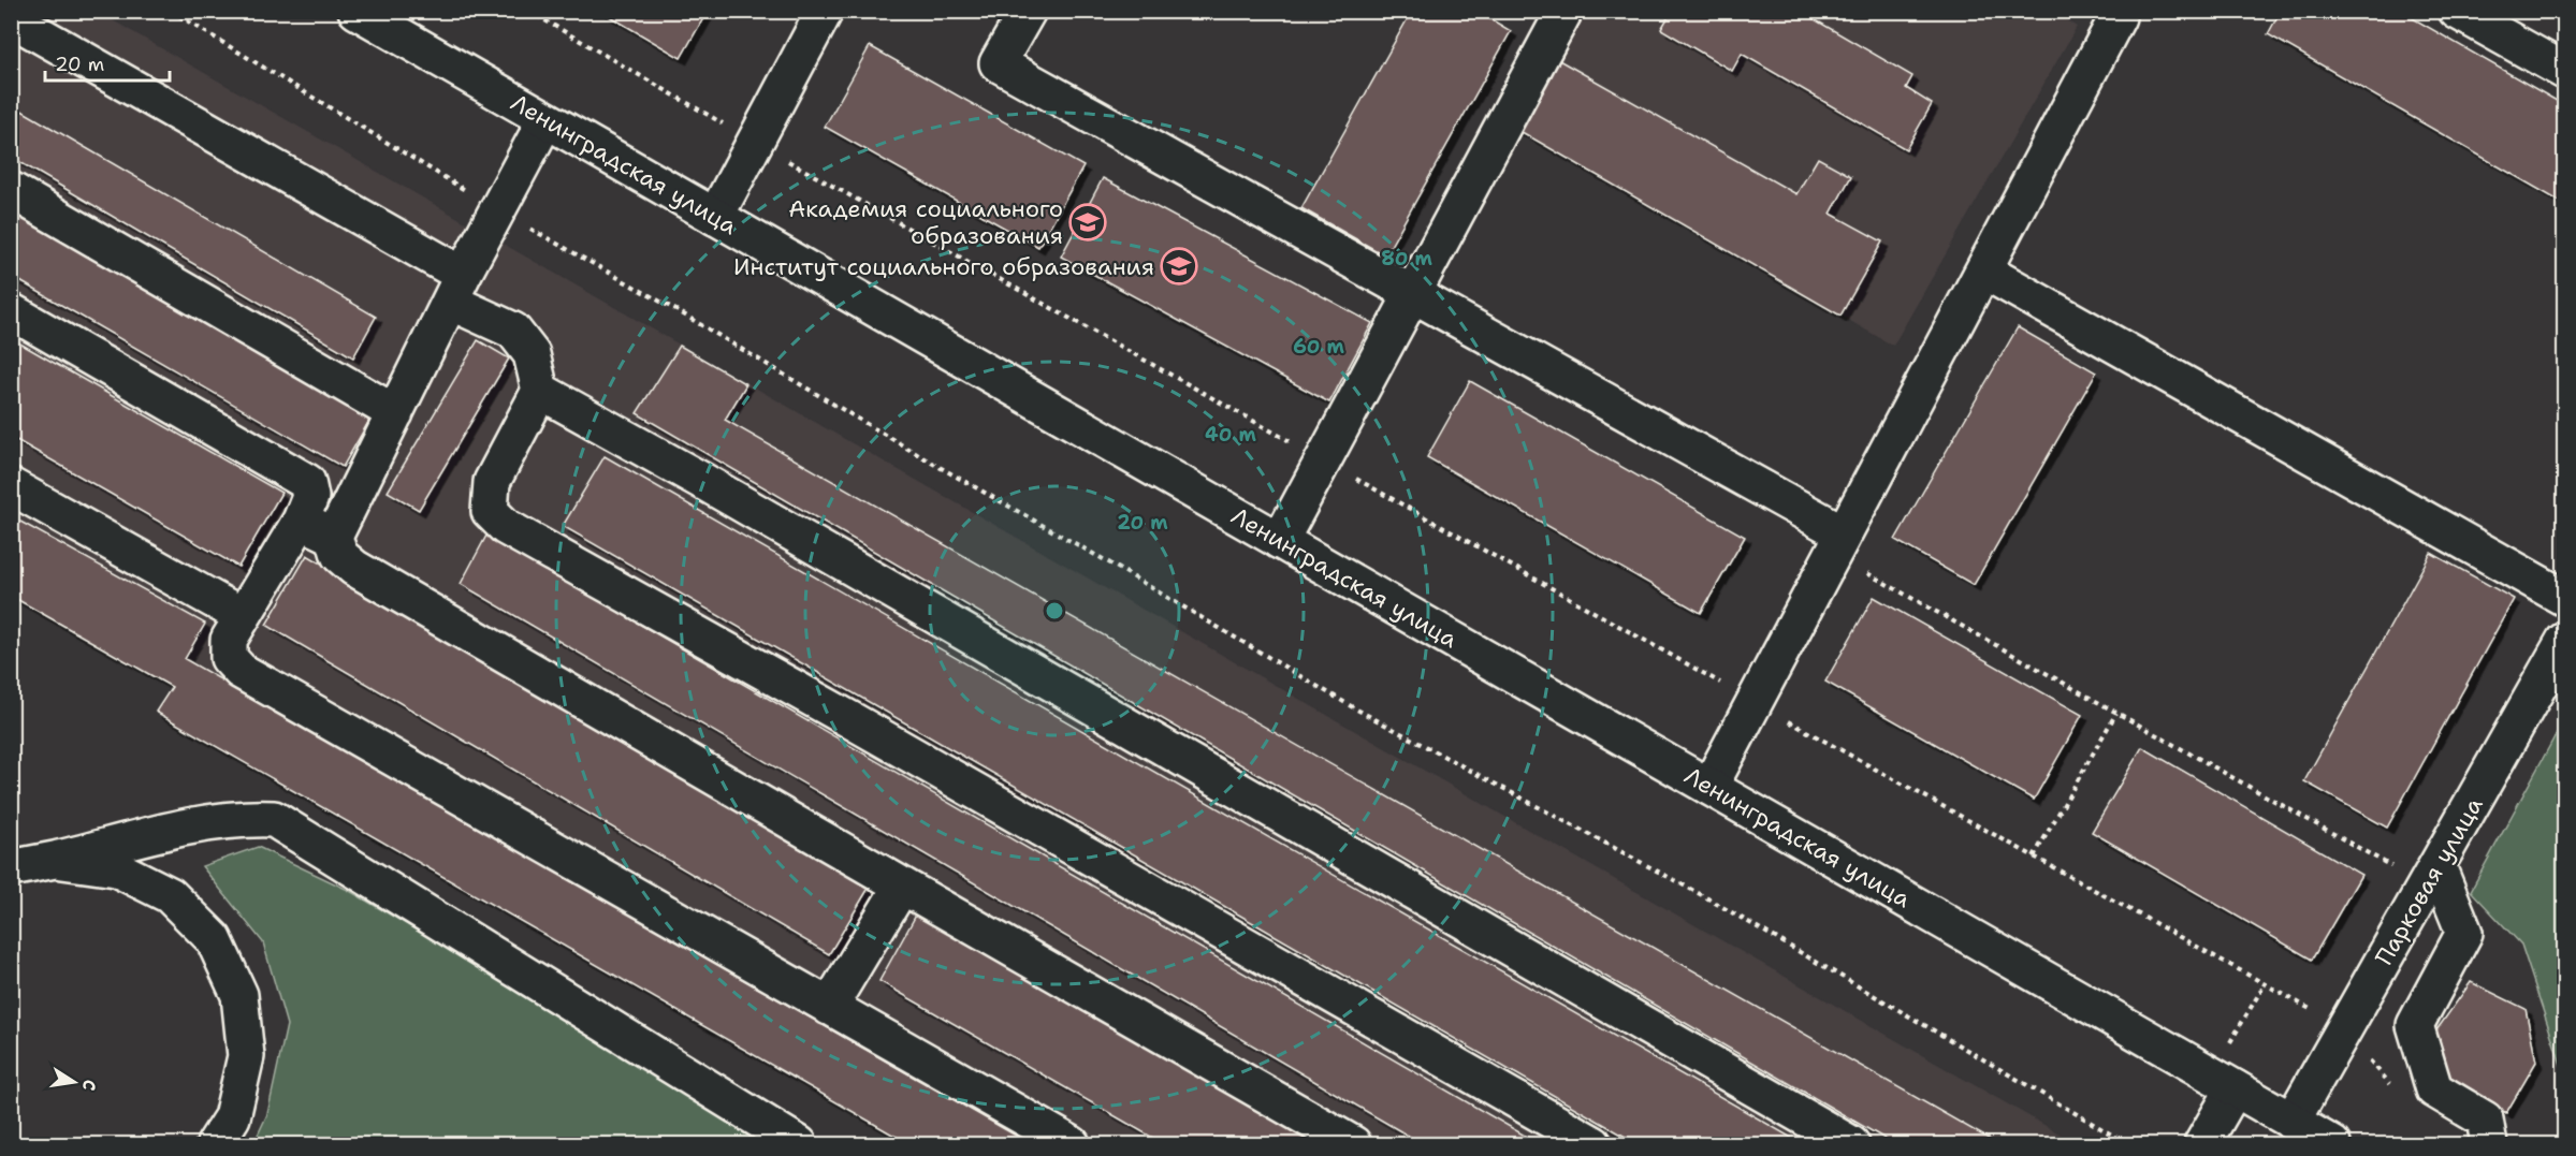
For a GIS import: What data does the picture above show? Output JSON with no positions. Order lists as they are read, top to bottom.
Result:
{
  "streets": {
    "main road": ["Ленинградская улица", "Парковая улица"]
  },
  "crossings": [
    ["Ленинградская улица", "Парковая улица"]
  ],
  "places": {
    "school or university": ["Академия социального образования", "Институт социального образования"]
  },
  "scale_bar": "20 m",
  "north": "right",
  "rings": [
    "80 m",
    "60 m",
    "40 m",
    "20 m"
  ]
}
